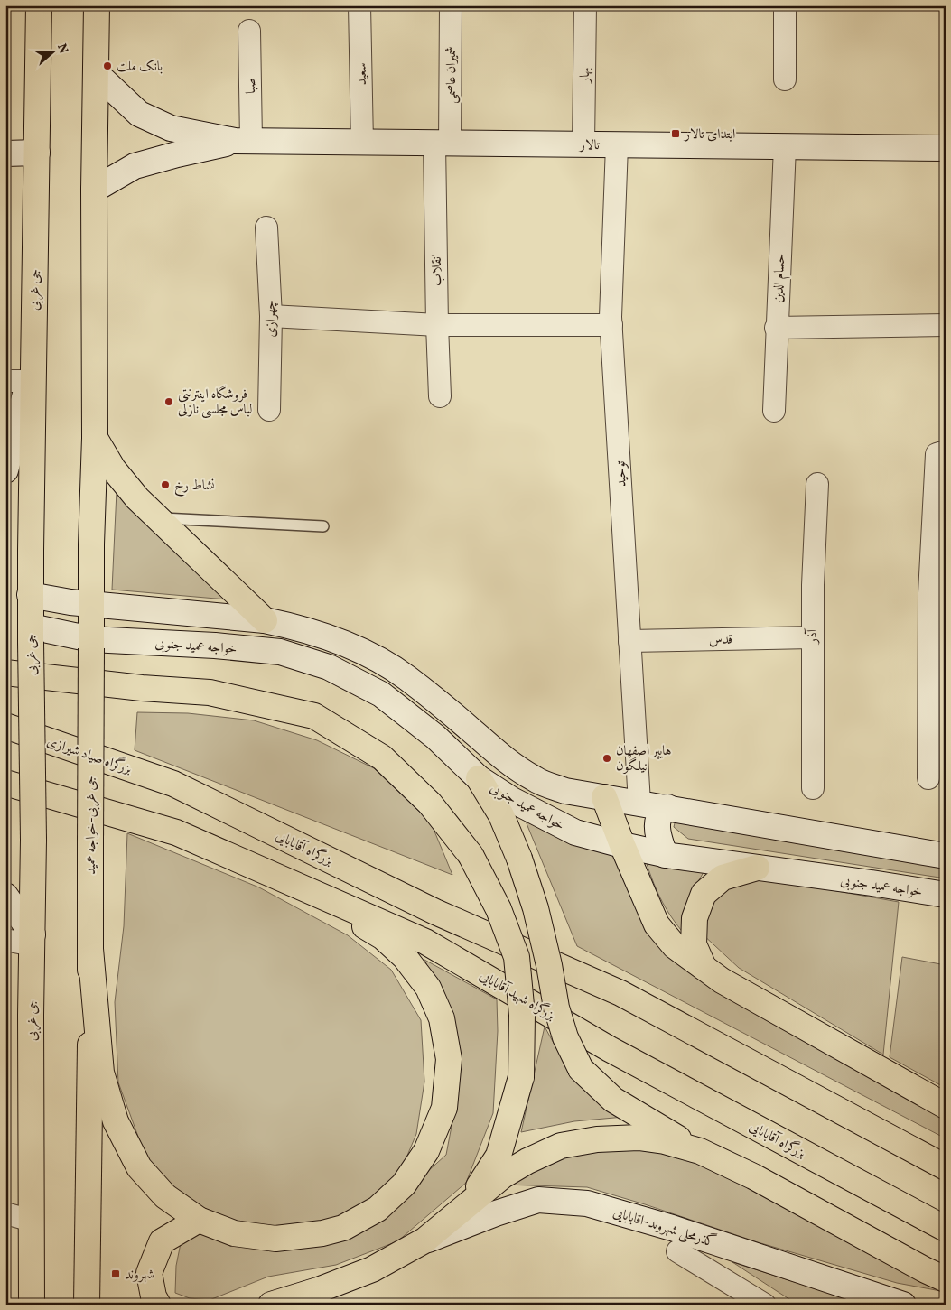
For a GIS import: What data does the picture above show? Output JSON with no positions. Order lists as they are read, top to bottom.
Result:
{
  "streets": {
    "main road": [
      "تالار",
      "جی غربی",
      "خواجه عمید جنوبی",
      "بزرگراه صیاد شیرازی",
      "جی غربی-خواجه عمید",
      "بزرگراه آقابابایی",
      "بزرگراه شهید آقابابایی",
      "گذرمحلی شهروند-اقابابایی"
    ],
    "street": [
      "سعید",
      "شمیران عاصمی",
      "بهار",
      "صبا",
      "انقلاب",
      "حسام الدین",
      "چهرازی",
      "توحید",
      "آذر",
      "قدس"
    ]
  },
  "crossings": [
    ["سعید", "تالار"],
    ["شمیران عاصمی", "تالار"],
    ["شمیران عاصمی", "انقلاب"],
    ["بهار", "تالار"],
    ["صبا", "تالار"],
    ["تالار", "انقلاب"],
    ["تالار", "حسام الدین"],
    ["تالار", "توحید"],
    ["جی غربی", "خواجه عمید جنوبی"],
    ["توحید", "قدس"],
    ["توحید", "خواجه عمید جنوبی"],
    ["آذر", "قدس"],
    ["خواجه عمید جنوبی", "جی غربی-خواجه عمید"],
    ["بزرگراه صیاد شیرازی", "بزرگراه آقابابایی"],
    ["بزرگراه آقابابایی", "بزرگراه شهید آقابابایی"]
  ],
  "places": {
    "other": [
      "بانک ملت",
      "فروشگاه اینترنتی لباس مجلسی نازلی",
      "نشاط رخ",
      "هایپر اصفهان نیلگون"
    ],
    "transit": ["ابتدای تالار", "شهروند"]
  },
  "north": "right"
}
